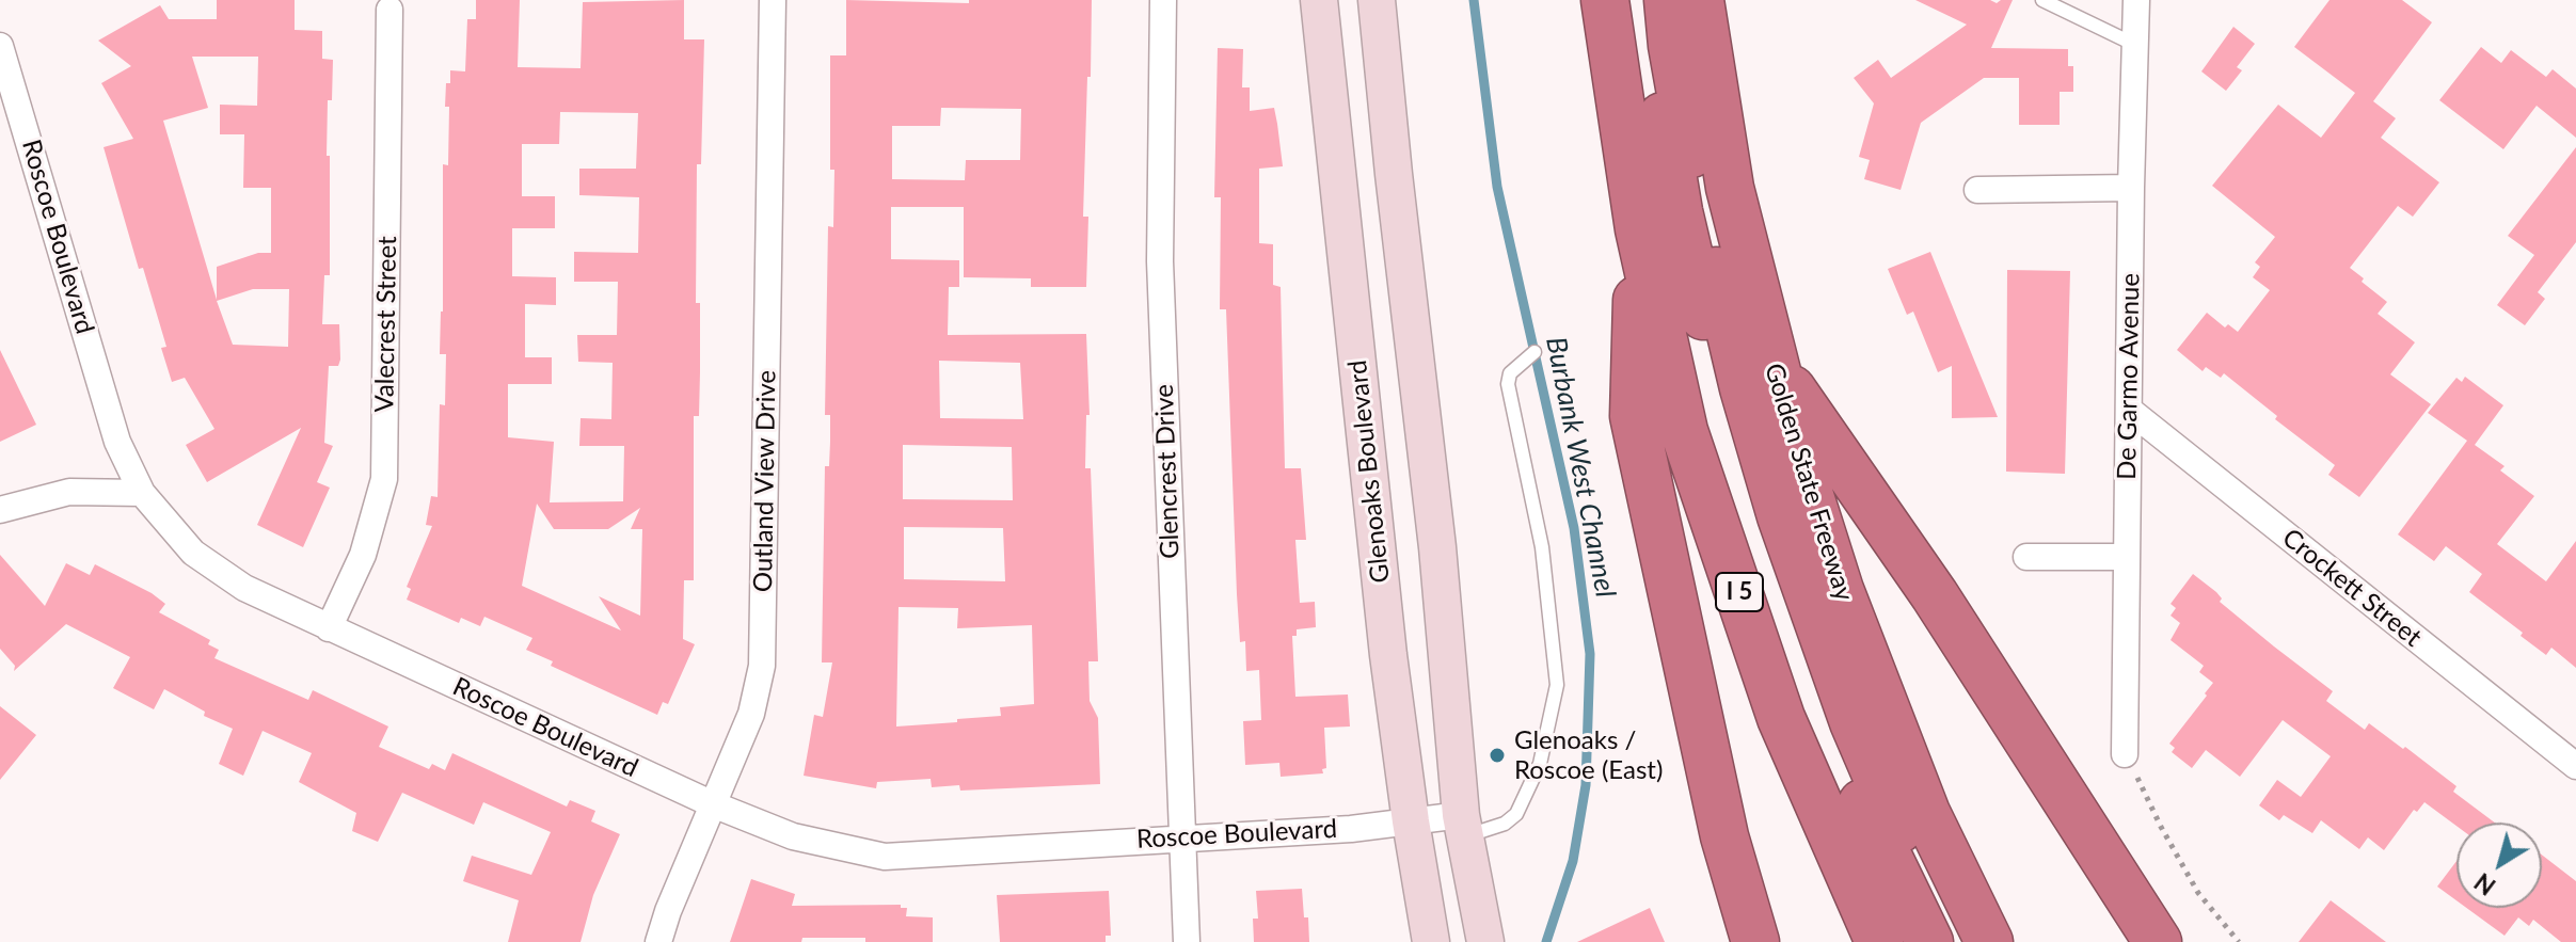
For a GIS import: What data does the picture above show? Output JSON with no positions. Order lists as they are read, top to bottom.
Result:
{
  "streets": {
    "highway": ["Golden State Freeway", "I 5"],
    "main road": ["Glenoaks Boulevard"],
    "street": [
      "Roscoe Boulevard",
      "Valecrest Street",
      "De Garmo Avenue",
      "Glencrest Drive",
      "Outland View Drive",
      "Crockett Street"
    ]
  },
  "crossings": [
    ["Roscoe Boulevard", "Valecrest Street"],
    ["Roscoe Boulevard", "Glencrest Drive"],
    ["Roscoe Boulevard", "Glenoaks Boulevard"],
    ["Roscoe Boulevard", "Outland View Drive"],
    ["De Garmo Avenue", "Crockett Street"]
  ],
  "water": ["Burbank West Channel"],
  "places": ["Glenoaks / Roscoe (East)"],
  "north": "bottom left"
}
